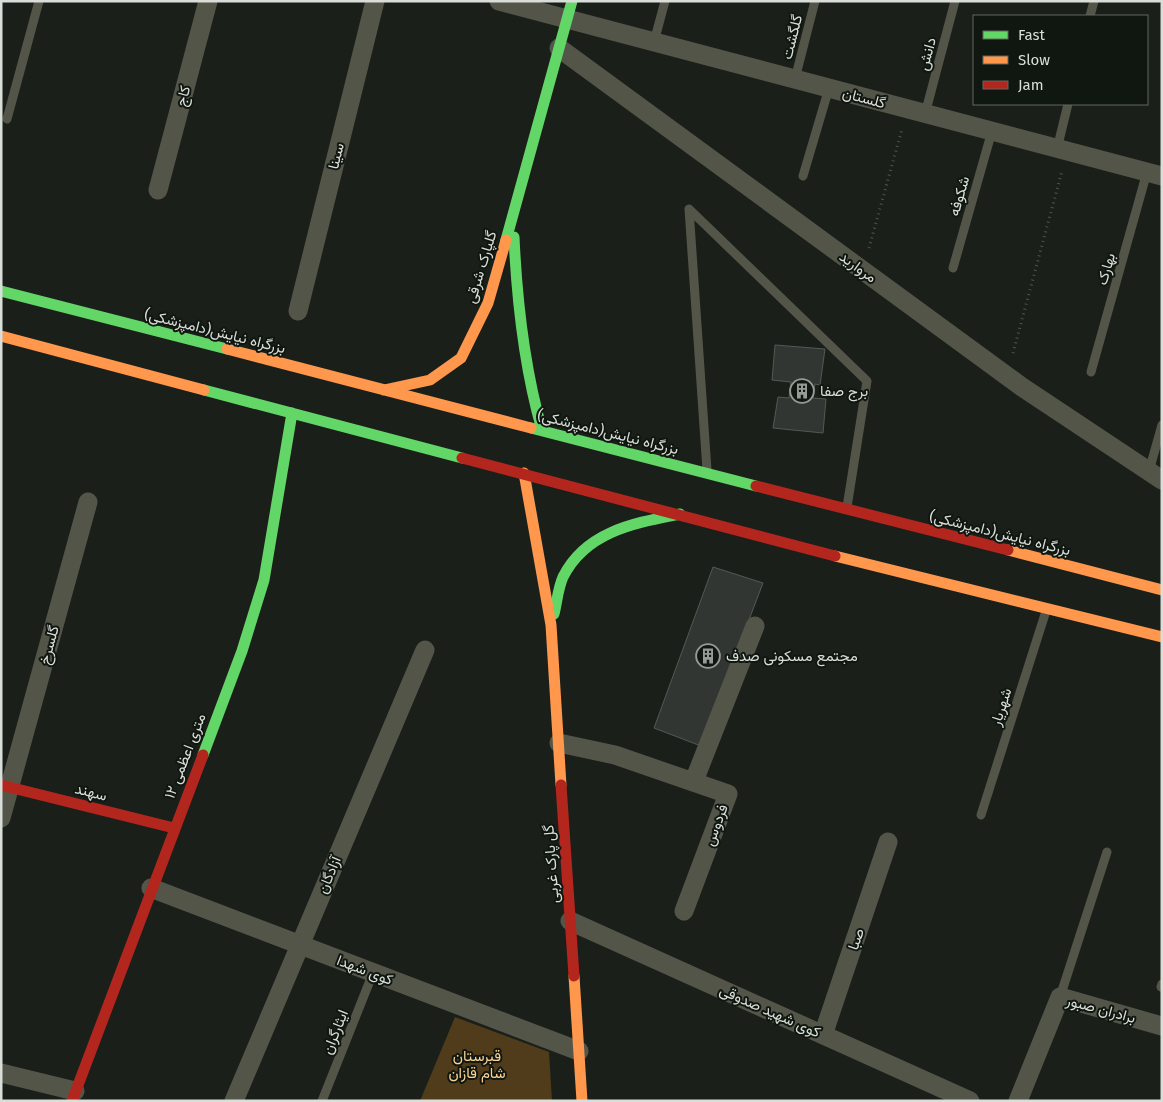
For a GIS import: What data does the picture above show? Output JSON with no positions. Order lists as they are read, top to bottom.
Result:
{
  "streets": {
    "main road": [
      "گلپارک شرقی",
      "بزرگراه نیایش(دامپزشکی)",
      "۱۲ متری اعظمی",
      "سهند",
      "گل پارک غربی"
    ],
    "street": [
      "کاج",
      "گلستان",
      "سینا",
      "مروارید",
      "گلسرخ",
      "فردوس",
      "آزادگان",
      "صبا",
      "کوی شهدا",
      "برادران صبور",
      "کوی شهید صدوقی"
    ],
    "lane": [
      "گلگشت",
      "دانش",
      "شکوفه",
      "بهارک",
      "شهریار",
      "ایثارگران"
    ]
  },
  "crossings": [
    ["گلگشت", "گلستان"],
    ["دانش", "گلستان"],
    ["گلستان", "شکوفه"],
    ["گلستان", "گلپارک شرقی"],
    ["گلستان", "بهارک"],
    ["گلپارک شرقی", "مروارید"],
    ["گلپارک شرقی", "بزرگراه نیایش(دامپزشکی)"],
    ["گلسرخ", "سهند"],
    ["۱۲ متری اعظمی", "سهند"],
    ["۱۲ متری اعظمی", "کوی شهدا"],
    ["فردوس", "گل پارک غربی"],
    ["گل پارک غربی", "کوی شهدا"],
    ["گل پارک غربی", "کوی شهید صدوقی"],
    ["آزادگان", "کوی شهدا"],
    ["صبا", "کوی شهید صدوقی"],
    ["کوی شهدا", "ایثارگران"]
  ],
  "parks": ["قبرستان شام قازان"],
  "places": {
    "building": ["برج صفا", "مجتمع مسکونی صدف"]
  },
  "legend": ["Fast", "Slow", "Jam"]
}
